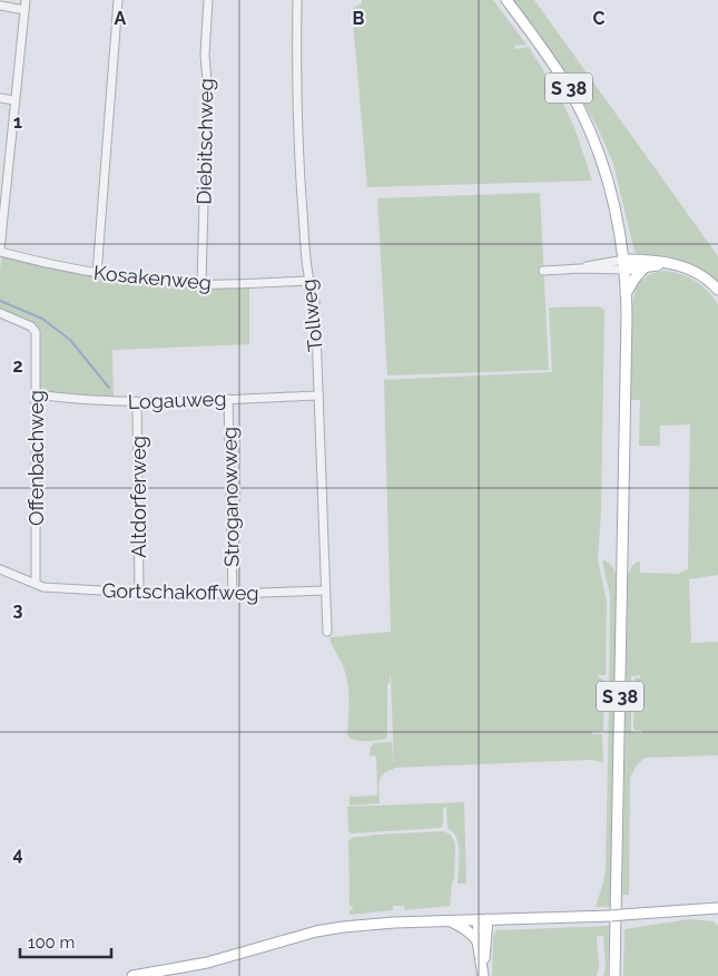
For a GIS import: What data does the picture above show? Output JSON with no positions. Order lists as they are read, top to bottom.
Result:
{
  "streets": {
    "main road": ["S 38"],
    "street": [
      "Diebitschweg",
      "Kosakenweg",
      "Tollweg",
      "Logauweg",
      "Offenbachweg",
      "Altdorferweg",
      "Stroganowweg",
      "Gortschakoffweg"
    ]
  },
  "crossings": [
    ["Diebitschweg", "Kosakenweg"],
    ["Kosakenweg", "Tollweg"],
    ["Tollweg", "Logauweg"],
    ["Tollweg", "Gortschakoffweg"],
    ["Logauweg", "Offenbachweg"],
    ["Logauweg", "Altdorferweg"],
    ["Logauweg", "Stroganowweg"],
    ["Offenbachweg", "Gortschakoffweg"],
    ["Altdorferweg", "Gortschakoffweg"],
    ["Stroganowweg", "Gortschakoffweg"]
  ],
  "scale_bar": "100 m",
  "grid": {
    "columns": ["A", "B", "C"],
    "rows": [
      "1",
      "2",
      "3",
      "4"
    ]
  }
}
